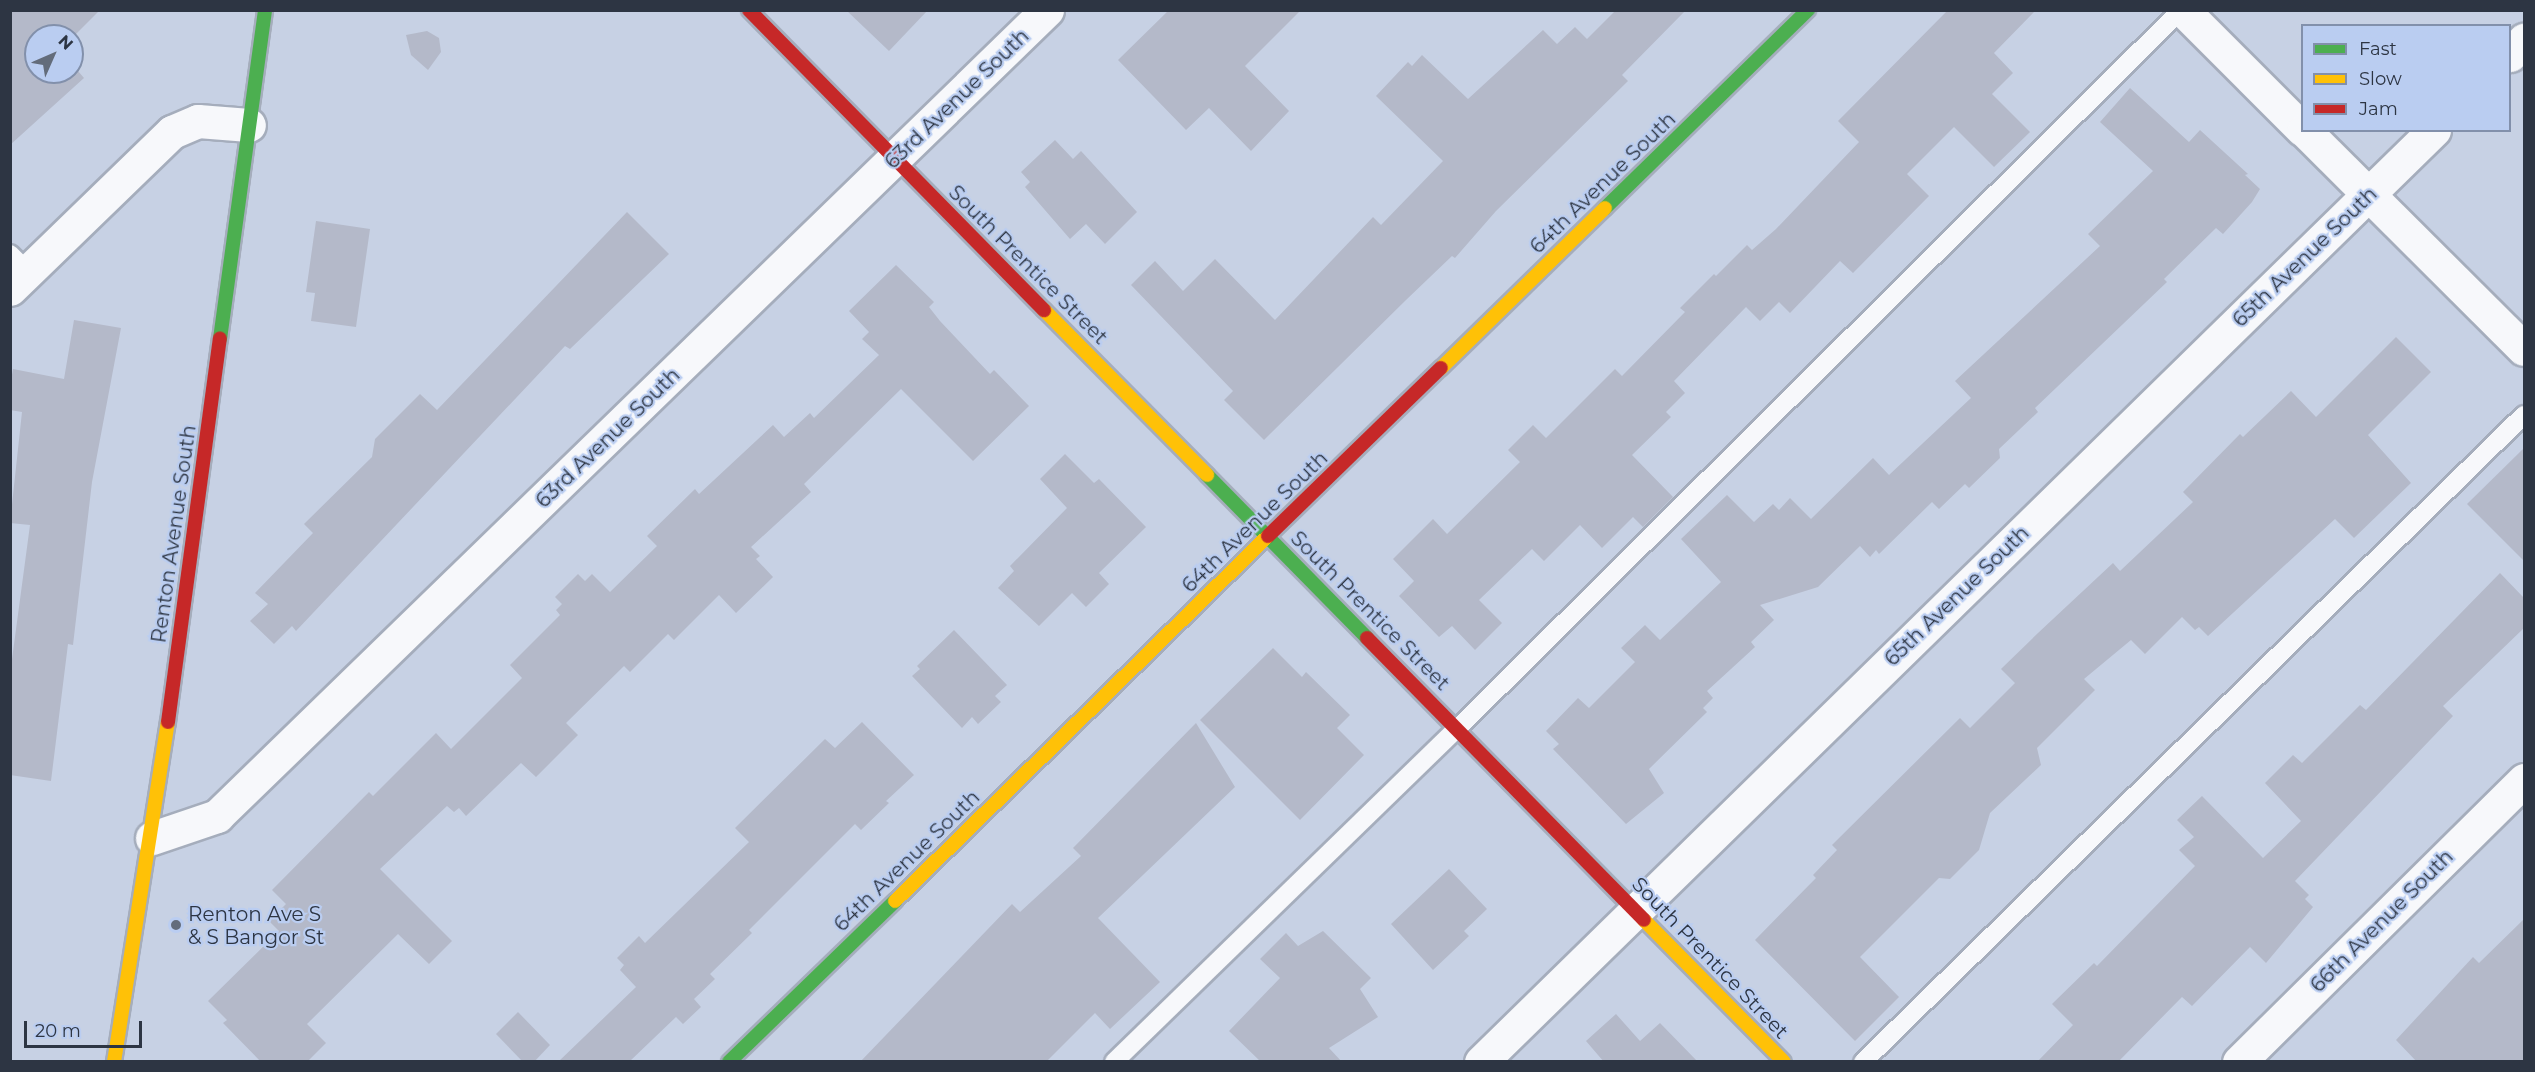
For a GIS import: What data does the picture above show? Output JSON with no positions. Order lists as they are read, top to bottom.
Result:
{
  "streets": {
    "street": [
      "63rd Avenue South",
      "64th Avenue South",
      "65th Avenue South",
      "South Prentice Street",
      "Renton Avenue South",
      "66th Avenue South"
    ]
  },
  "crossings": [
    ["63rd Avenue South", "South Prentice Street"],
    ["63rd Avenue South", "Renton Avenue South"],
    ["64th Avenue South", "South Prentice Street"],
    ["65th Avenue South", "South Prentice Street"]
  ],
  "places": ["Renton Ave S & S Bangor St"],
  "legend": ["Fast", "Slow", "Jam"],
  "scale_bar": "20 m",
  "north": "top right"
}
